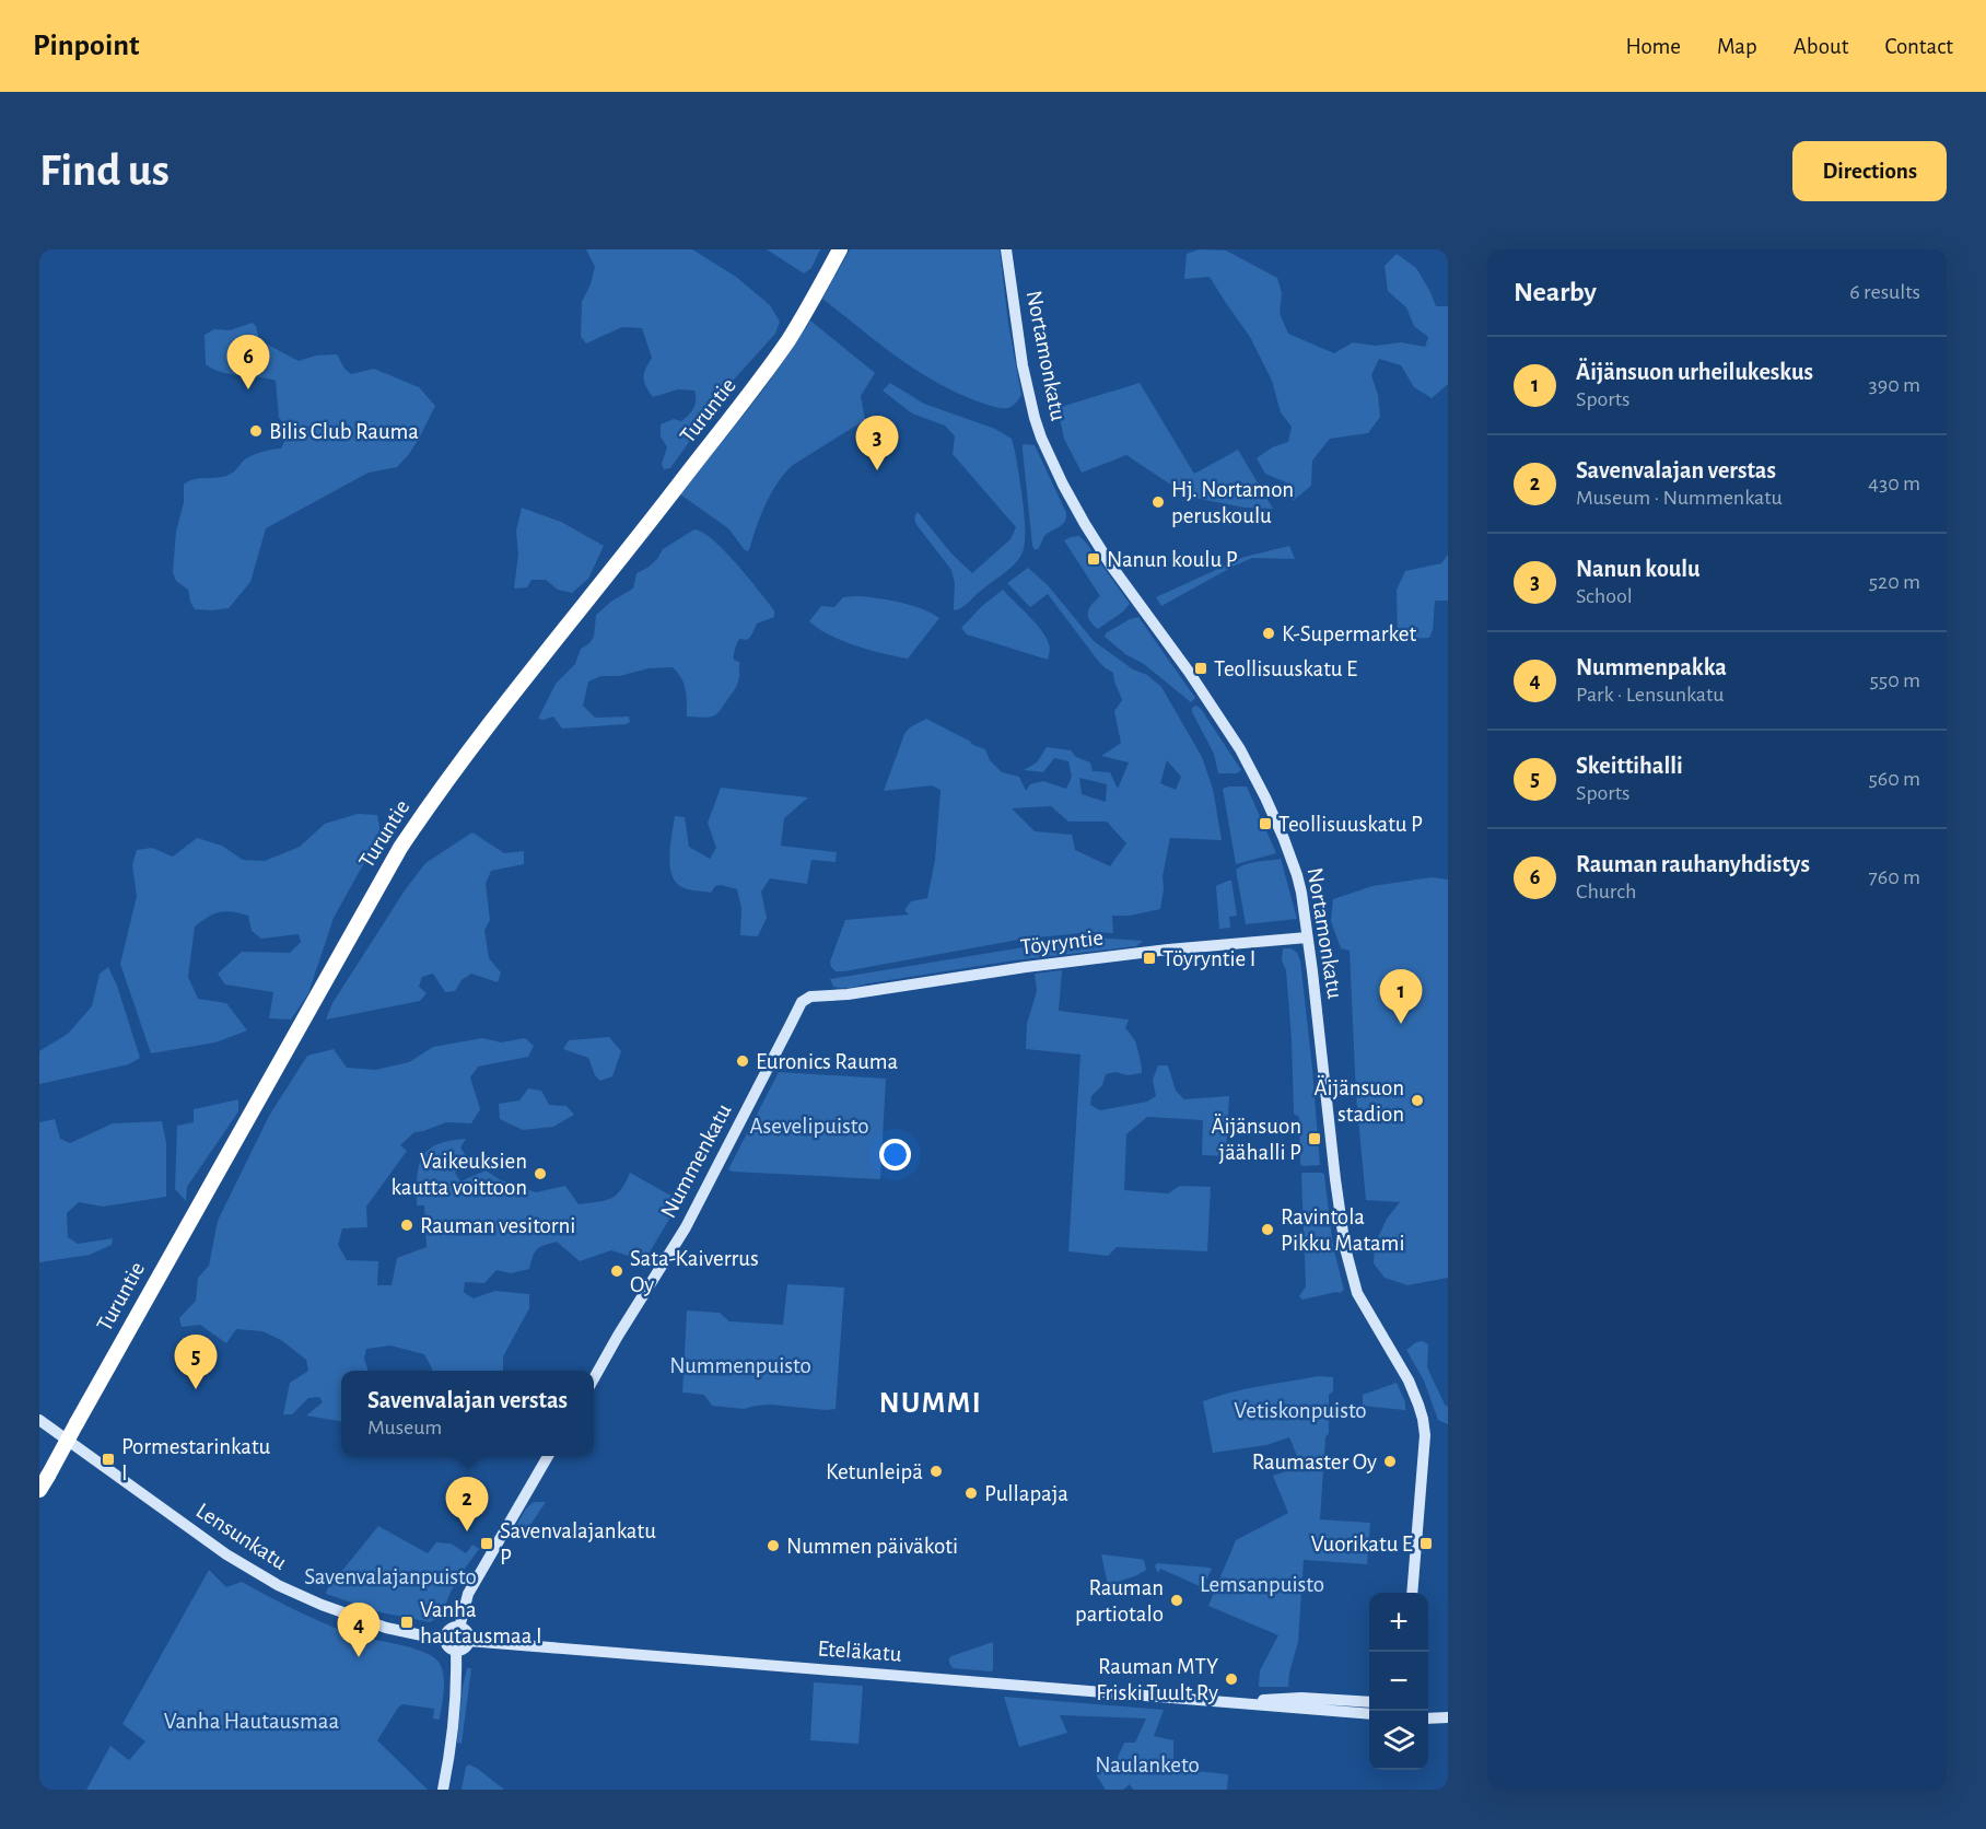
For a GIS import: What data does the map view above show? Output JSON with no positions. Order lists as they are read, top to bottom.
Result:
{
  "streets": {
    "highway": ["Turuntie"],
    "main road": [
      "Nortamonkatu",
      "Töyryntie",
      "Nummenkatu",
      "Lensunkatu",
      "Eteläkatu"
    ]
  },
  "crossings": [
    ["Nortamonkatu", "Töyryntie"],
    ["Töyryntie", "Nummenkatu"],
    ["Lensunkatu", "Eteläkatu"]
  ],
  "districts": ["NUMMI"],
  "parks": [
    "Asevelipuisto",
    "Nummenpuisto",
    "Vetiskonpuisto",
    "Savenvalajanpuisto",
    "Lemsanpuisto",
    "Vanha Hautausmaa",
    "Naulanketo"
  ],
  "places": {
    "other": [
      "Bilis Club Rauma",
      "Hj. Nortamon peruskoulu",
      "K-Supermarket",
      "Euronics Rauma",
      "Äijänsuon stadion",
      "Vaikeuksien kautta voittoon",
      "Rauman vesitorni",
      "Ravintola Pikku Matami",
      "Sata-Kaiverrus Oy",
      "Raumaster Oy",
      "Ketunleipä",
      "Pullapaja",
      "Nummen päiväkoti",
      "Rauman partiotalo",
      "Rauman MTY Friski Tuult Ry"
    ],
    "transit": [
      "Nanun koulu P",
      "Teollisuuskatu E",
      "Teollisuuskatu P",
      "Töyryntie I",
      "Äijänsuon jäähalli P",
      "Pormestarinkatu I",
      "Savenvalajankatu P",
      "Vuorikatu E",
      "Vanha hautausmaa I"
    ]
  },
  "page": {
    "header": "Pinpoint",
    "nav": [
      "Home",
      "Map",
      "About",
      "Contact"
    ],
    "buttons": "Directions",
    "title": "Find us",
    "heading": ["Nearby", "6 results"],
    "pins": [
      "6",
      "3",
      "1",
      "5",
      "2",
      "4"
    ],
    "list": [
      {
        "mark": "1",
        "name": "Äijänsuon urheilukeskus",
        "note": "Sports",
        "value": "390 m"
      },
      {
        "mark": "2",
        "name": "Savenvalajan verstas",
        "note": "Museum · Nummenkatu",
        "value": "430 m"
      },
      {
        "mark": "3",
        "name": "Nanun koulu",
        "note": "School",
        "value": "520 m"
      },
      {
        "mark": "4",
        "name": "Nummenpakka",
        "note": "Park · Lensunkatu",
        "value": "550 m"
      },
      {
        "mark": "5",
        "name": "Skeittihalli",
        "note": "Sports",
        "value": "560 m"
      },
      {
        "mark": "6",
        "name": "Rauman rauhanyhdistys",
        "note": "Church",
        "value": "760 m"
      }
    ],
    "popup": ["Savenvalajan verstas", "Museum"],
    "map_buttons": ["+", "−"]
  }
}
